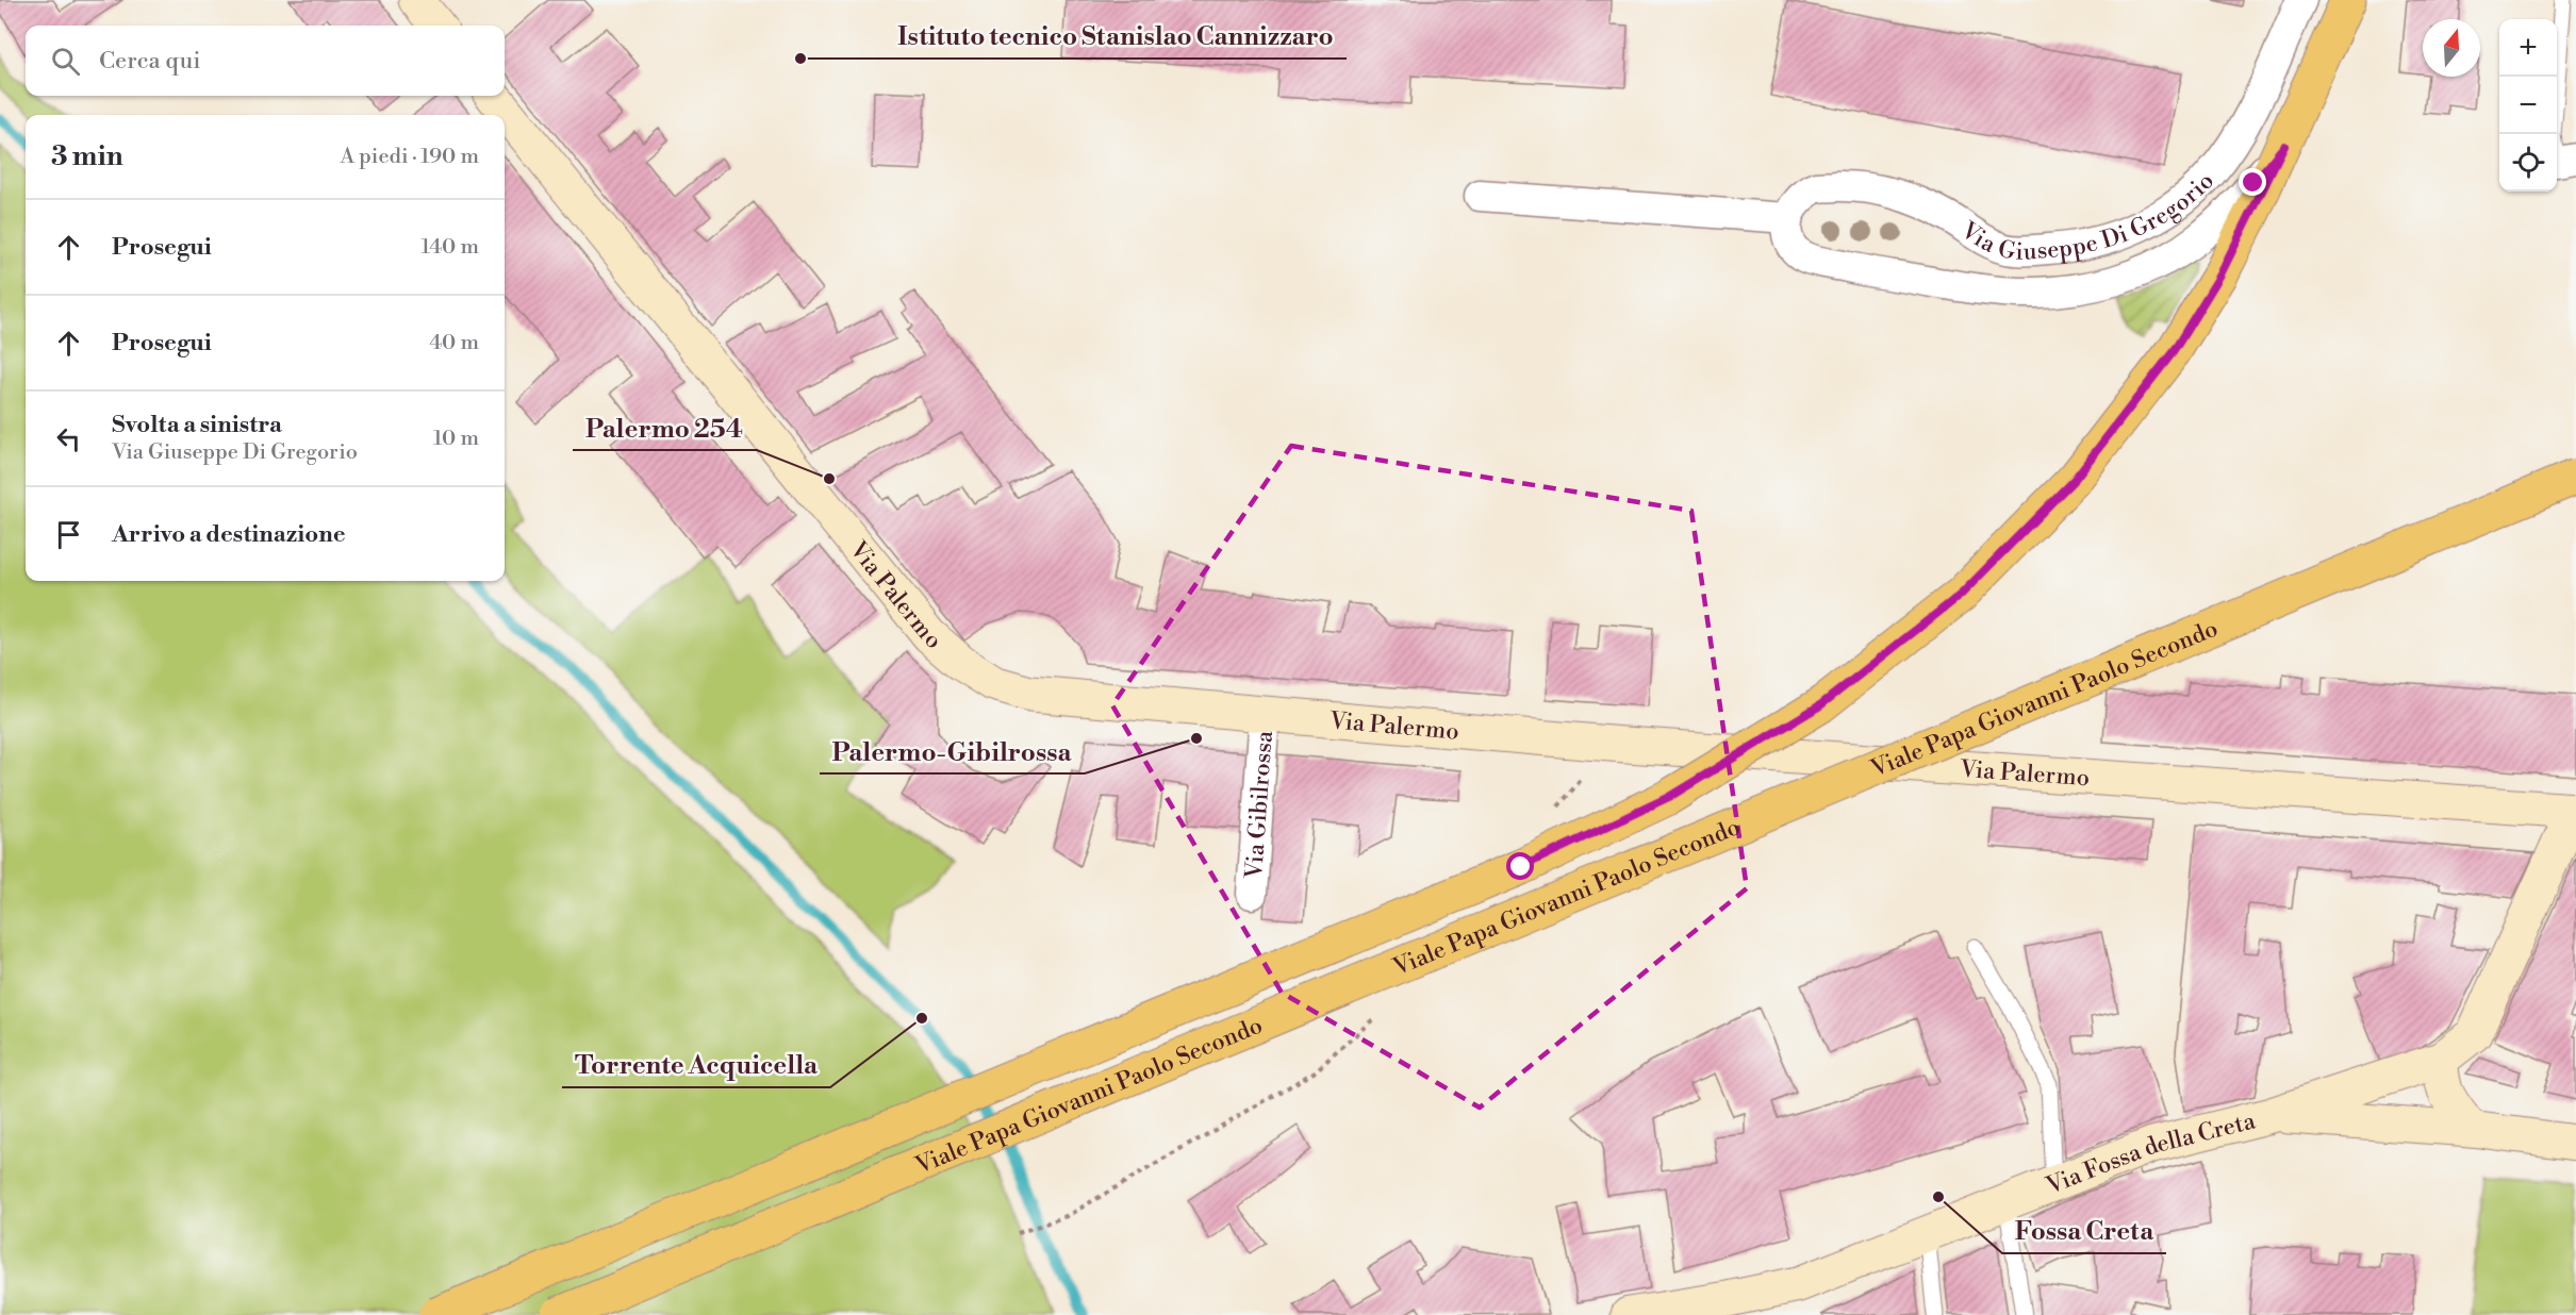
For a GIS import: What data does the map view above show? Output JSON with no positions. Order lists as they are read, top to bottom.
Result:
{
  "streets": {
    "main road": ["Via Palermo", "Viale Papa Giovanni Paolo Secondo", "Via Fossa della Creta"],
    "street": ["Via Giuseppe Di Gregorio", "Via Gibilrossa"]
  },
  "crossings": [
    ["Via Giuseppe Di Gregorio", "Viale Papa Giovanni Paolo Secondo"],
    ["Via Palermo", "Via Gibilrossa"]
  ],
  "places": [
    "Istituto tecnico Stanislao Cannizzaro",
    "Palermo 254",
    "Palermo-Gibilrossa",
    "Torrente Acquicella",
    "Fossa Creta"
  ],
  "north": "top",
  "page": {
    "map_buttons": ["+", "−"],
    "search": "Cerca qui",
    "heading": ["3 min", "A piedi · 190 m"],
    "list": [
      ["Prosegui", "140 m"],
      ["Prosegui", "40 m"],
      ["Svolta a sinistra", "Via Giuseppe Di Gregorio", "10 m"],
      "Arrivo a destinazione"
    ]
  }
}
